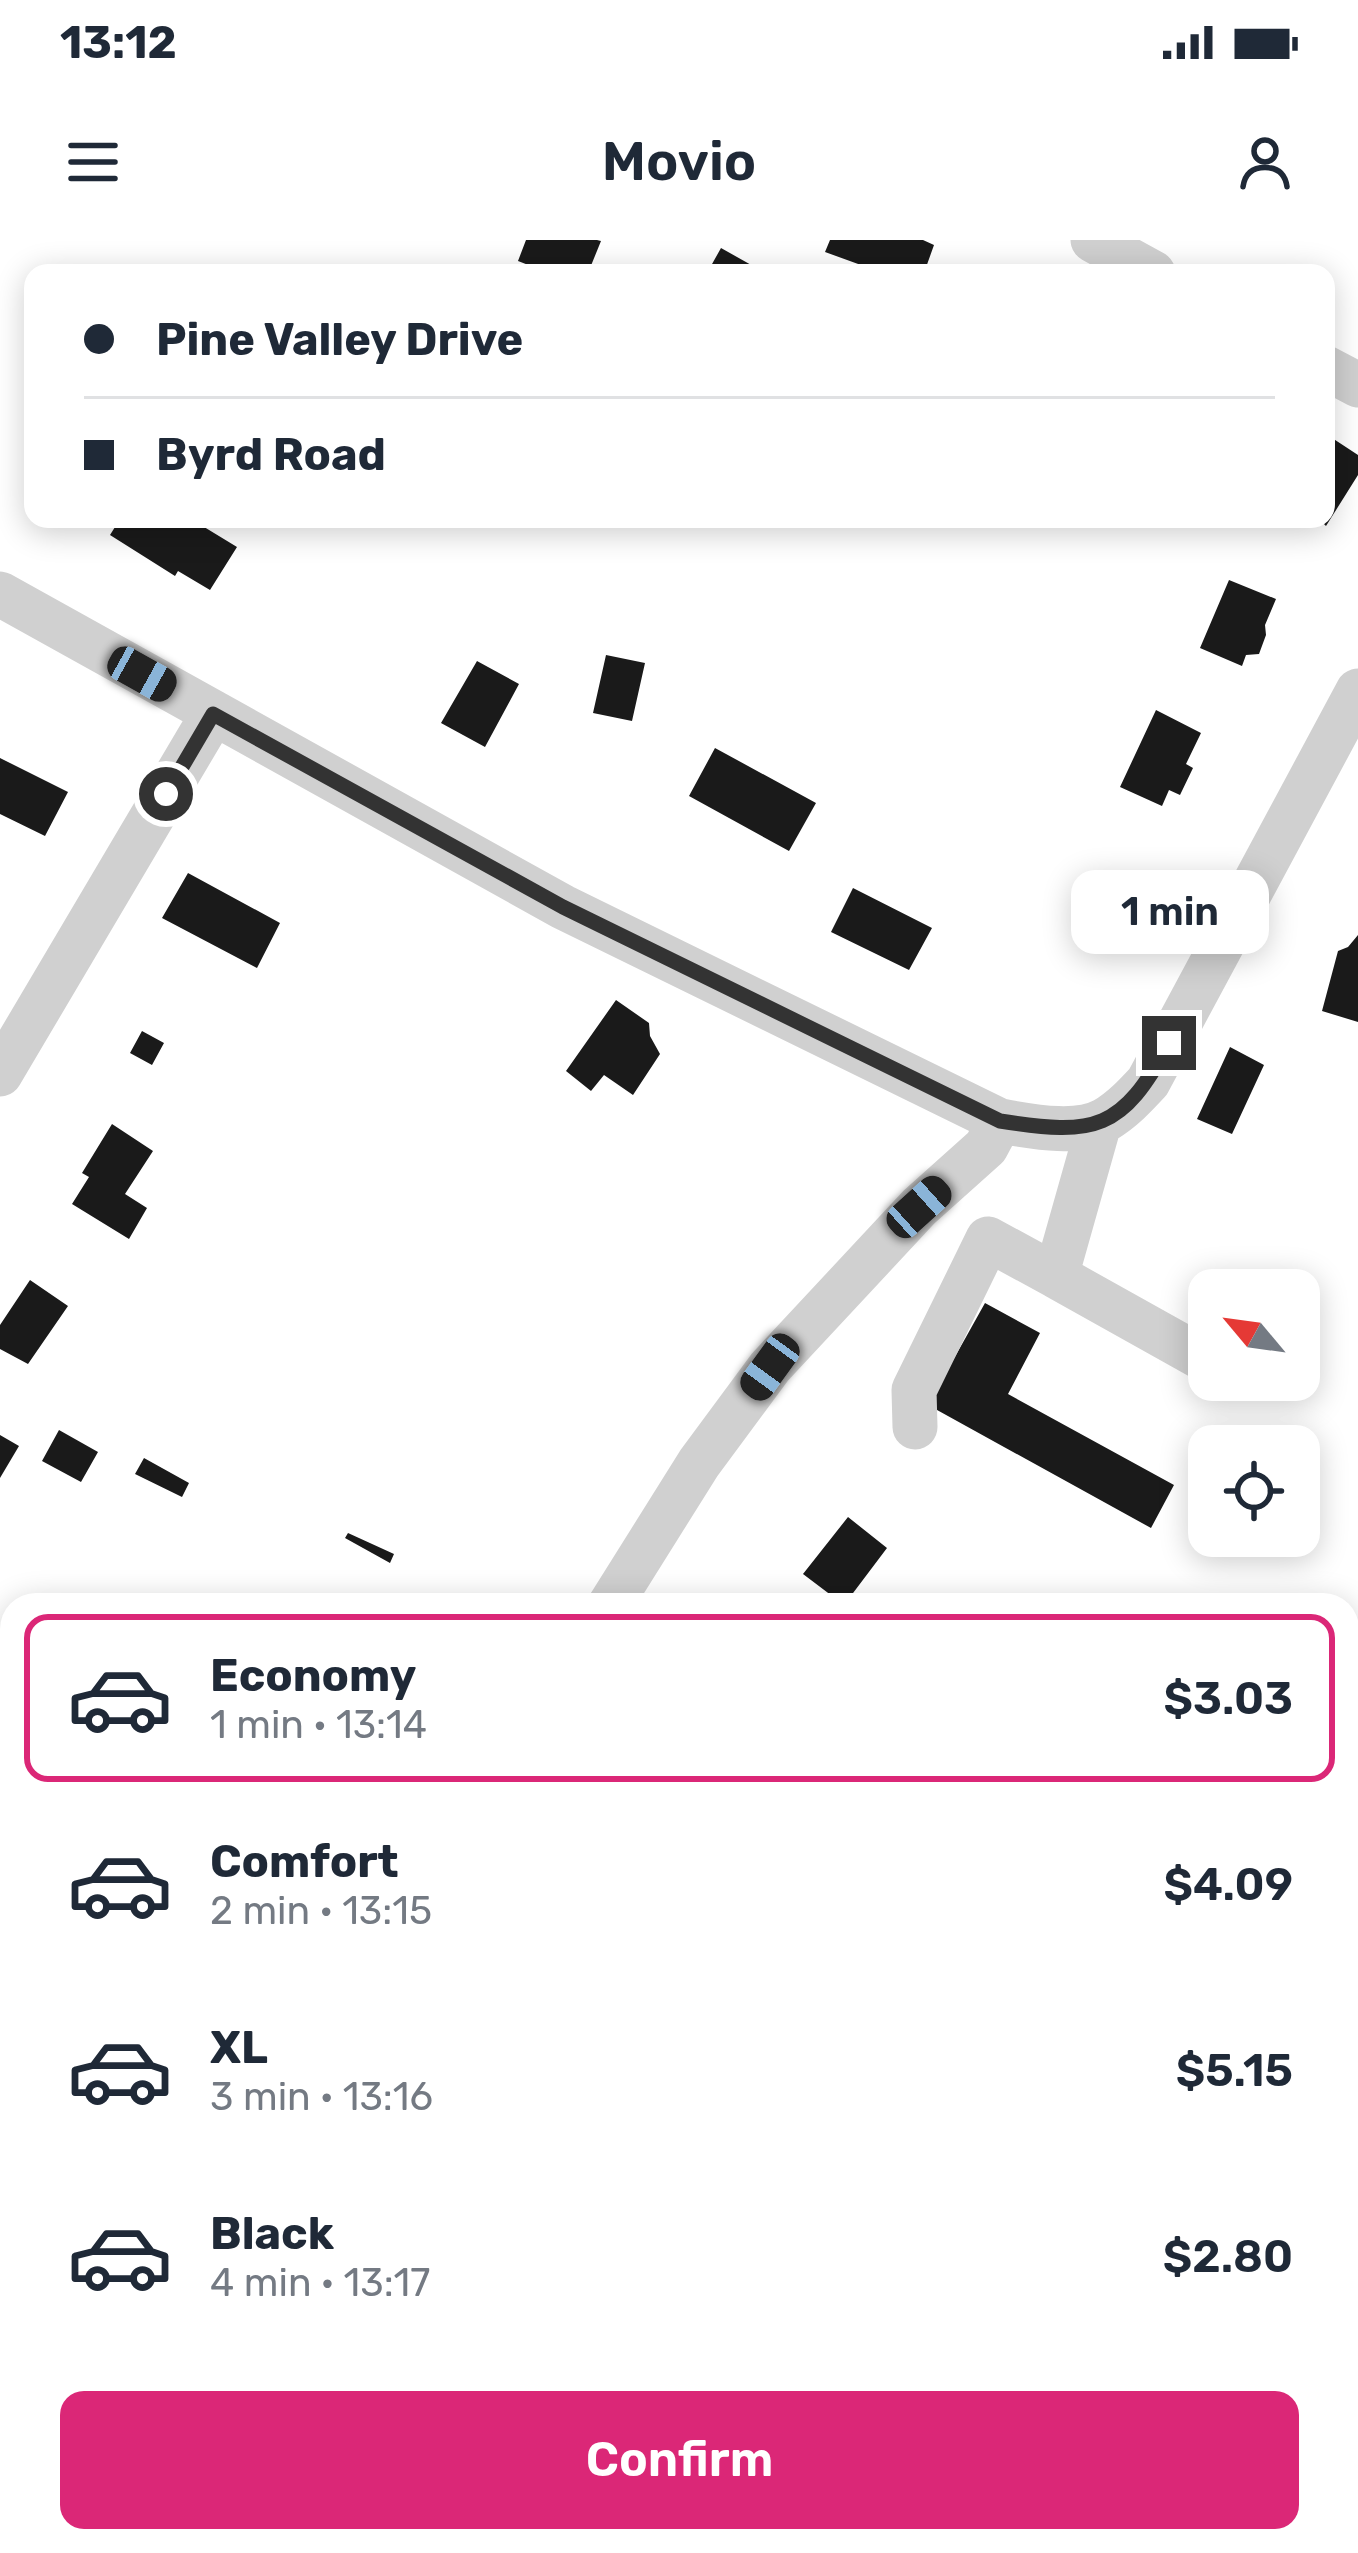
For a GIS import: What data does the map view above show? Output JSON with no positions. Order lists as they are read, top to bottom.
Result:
{
  "north": "top left",
  "page": {
    "status": "13:12",
    "header": "Movio",
    "banner": ["Pine Valley Drive", "Byrd Road"],
    "bubble": "1 min",
    "list": [
      {
        "name": "Economy",
        "note": "1 min · 13:14",
        "value": "$3.03"
      },
      {
        "name": "Comfort",
        "note": "2 min · 13:15",
        "value": "$4.09"
      },
      {
        "name": "XL",
        "note": "3 min · 13:16",
        "value": "$5.15"
      },
      {
        "name": "Black",
        "note": "4 min · 13:17",
        "value": "$2.80"
      }
    ],
    "buttons": "Confirm"
  }
}
